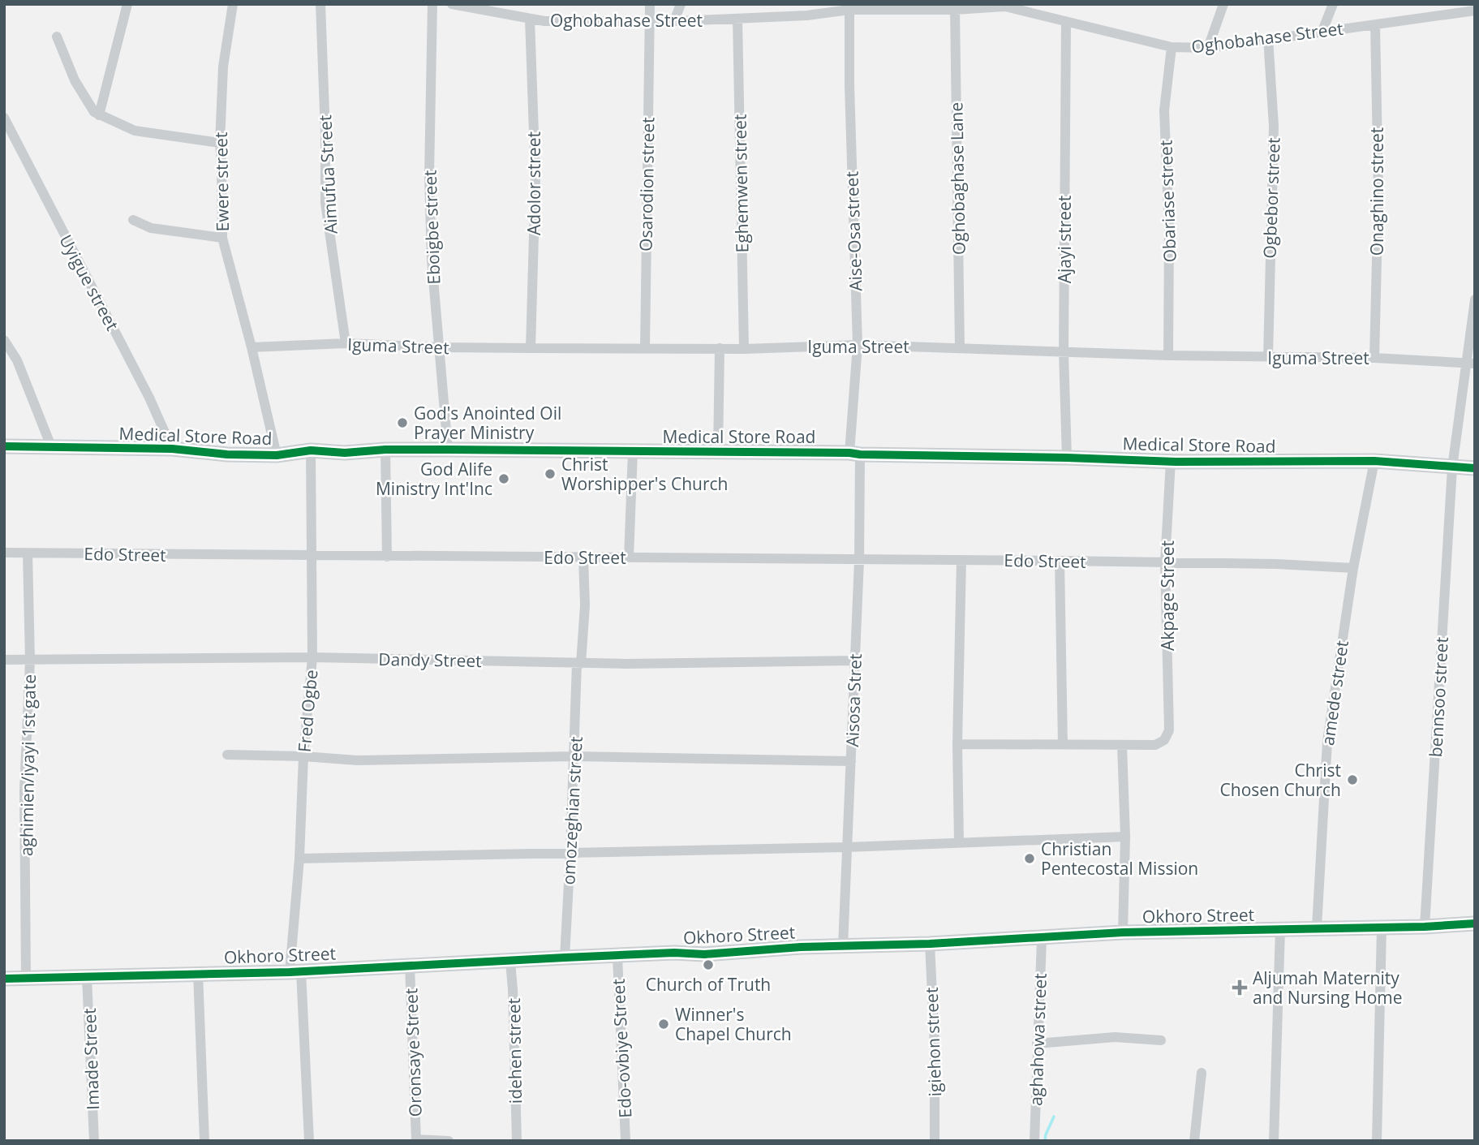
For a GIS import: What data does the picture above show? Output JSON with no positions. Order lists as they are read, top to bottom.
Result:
{
  "streets": {
    "street": [
      "Oghobahase Street",
      "Aimufua Street",
      "Oghobaghase Lane",
      "Ewere street",
      "Adolor street",
      "Eghemwen street",
      "Osarodion street",
      "Onaghino street",
      "Ogbebor street",
      "Obariase street",
      "Eboigbe street",
      "Aise-Osa street",
      "Ajayi street",
      "Uyigue street",
      "Iguma Street",
      "Medical Store Road",
      "Edo Street",
      "Akpage Street",
      "Dandy Street",
      "amede street",
      "bennsoo street",
      "Aisosa Stret",
      "Fred Ogbe",
      "aghimien/iyayi 1st gate",
      "omozeghian street",
      "Okhoro Street",
      "aghahowa street",
      "igiehon street",
      "Edo-ovbiye Street",
      "idehen street",
      "Oronsaye Street",
      "Imade Street"
    ]
  },
  "crossings": [
    ["Oghobahase Street", "Oghobaghase Lane"],
    ["Oghobahase Street", "Adolor street"],
    ["Oghobahase Street", "Eghemwen street"],
    ["Oghobahase Street", "Osarodion street"],
    ["Oghobahase Street", "Onaghino street"],
    ["Oghobahase Street", "Ogbebor street"],
    ["Oghobahase Street", "Obariase street"],
    ["Oghobahase Street", "Aise-Osa street"],
    ["Oghobahase Street", "Ajayi street"],
    ["Aimufua Street", "Iguma Street"],
    ["Oghobaghase Lane", "Iguma Street"],
    ["Ewere street", "Iguma Street"],
    ["Ewere street", "Medical Store Road"],
    ["Adolor street", "Iguma Street"],
    ["Eghemwen street", "Iguma Street"],
    ["Osarodion street", "Iguma Street"],
    ["Onaghino street", "Iguma Street"],
    ["Ogbebor street", "Iguma Street"],
    ["Obariase street", "Iguma Street"],
    ["Eboigbe street", "Iguma Street"],
    ["Eboigbe street", "Medical Store Road"],
    ["Aise-Osa street", "Iguma Street"],
    ["Aise-Osa street", "Medical Store Road"],
    ["Aise-Osa street", "Aisosa Stret"],
    ["Ajayi street", "Iguma Street"],
    ["Ajayi street", "Medical Store Road"],
    ["Uyigue street", "Medical Store Road"],
    ["Iguma Street", "bennsoo street"],
    ["Medical Store Road", "Akpage Street"],
    ["Medical Store Road", "amede street"],
    ["Medical Store Road", "bennsoo street"],
    ["Medical Store Road", "Aisosa Stret"],
    ["Medical Store Road", "Fred Ogbe"],
    ["Edo Street", "Akpage Street"],
    ["Edo Street", "amede street"],
    ["Edo Street", "Aisosa Stret"],
    ["Edo Street", "Fred Ogbe"],
    ["Edo Street", "aghimien/iyayi 1st gate"],
    ["Edo Street", "omozeghian street"],
    ["Dandy Street", "Aisosa Stret"],
    ["Dandy Street", "Fred Ogbe"],
    ["Dandy Street", "aghimien/iyayi 1st gate"],
    ["Dandy Street", "omozeghian street"],
    ["amede street", "Okhoro Street"],
    ["bennsoo street", "Okhoro Street"],
    ["Aisosa Stret", "Okhoro Street"],
    ["Fred Ogbe", "Okhoro Street"],
    ["aghimien/iyayi 1st gate", "Okhoro Street"],
    ["omozeghian street", "Okhoro Street"],
    ["Okhoro Street", "aghahowa street"],
    ["Okhoro Street", "igiehon street"],
    ["Okhoro Street", "Edo-ovbiye Street"],
    ["Okhoro Street", "idehen street"],
    ["Okhoro Street", "Oronsaye Street"],
    ["Okhoro Street", "Imade Street"]
  ],
  "places": {
    "other": [
      "God's Anointed Oil Prayer Ministry",
      "Christ Worshipper's Church",
      "God Alife Ministry Int'Inc",
      "Christ Chosen Church",
      "Christian Pentecostal Mission",
      "Church of Truth",
      "Winner's Chapel Church"
    ],
    "health": ["Aljumah Maternity and Nursing Home"]
  }
}
